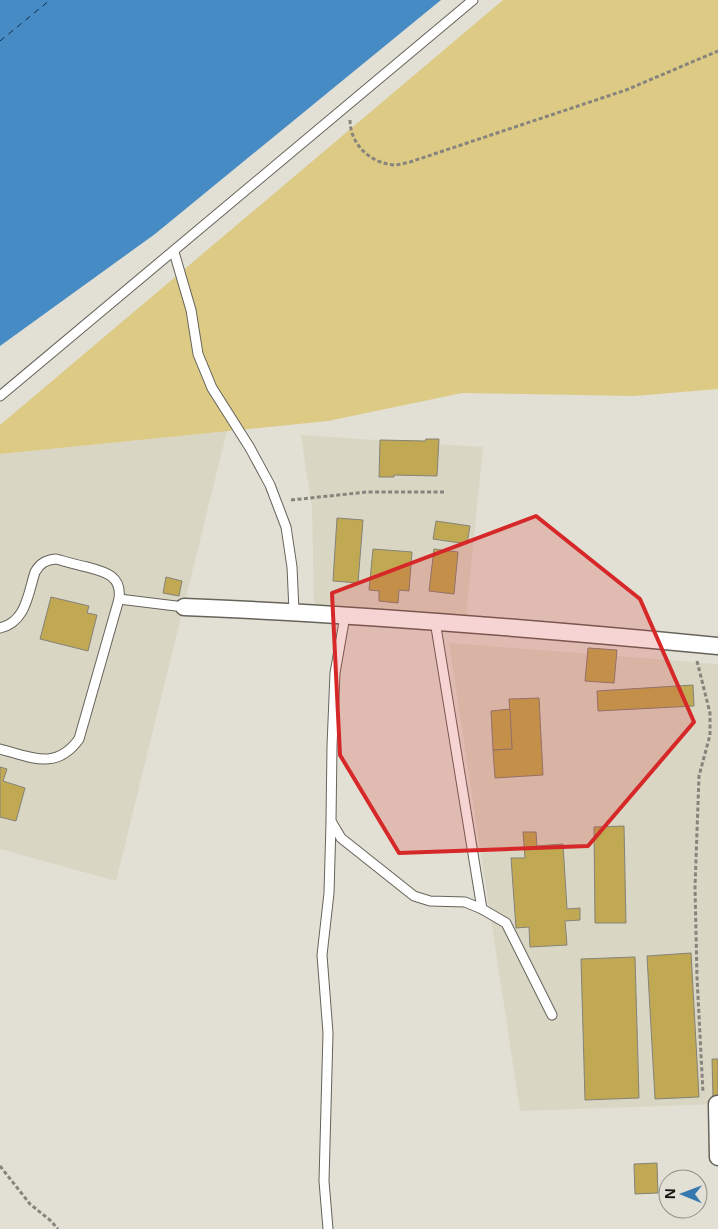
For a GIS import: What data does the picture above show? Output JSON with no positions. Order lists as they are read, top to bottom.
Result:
{
  "north": "left"
}
